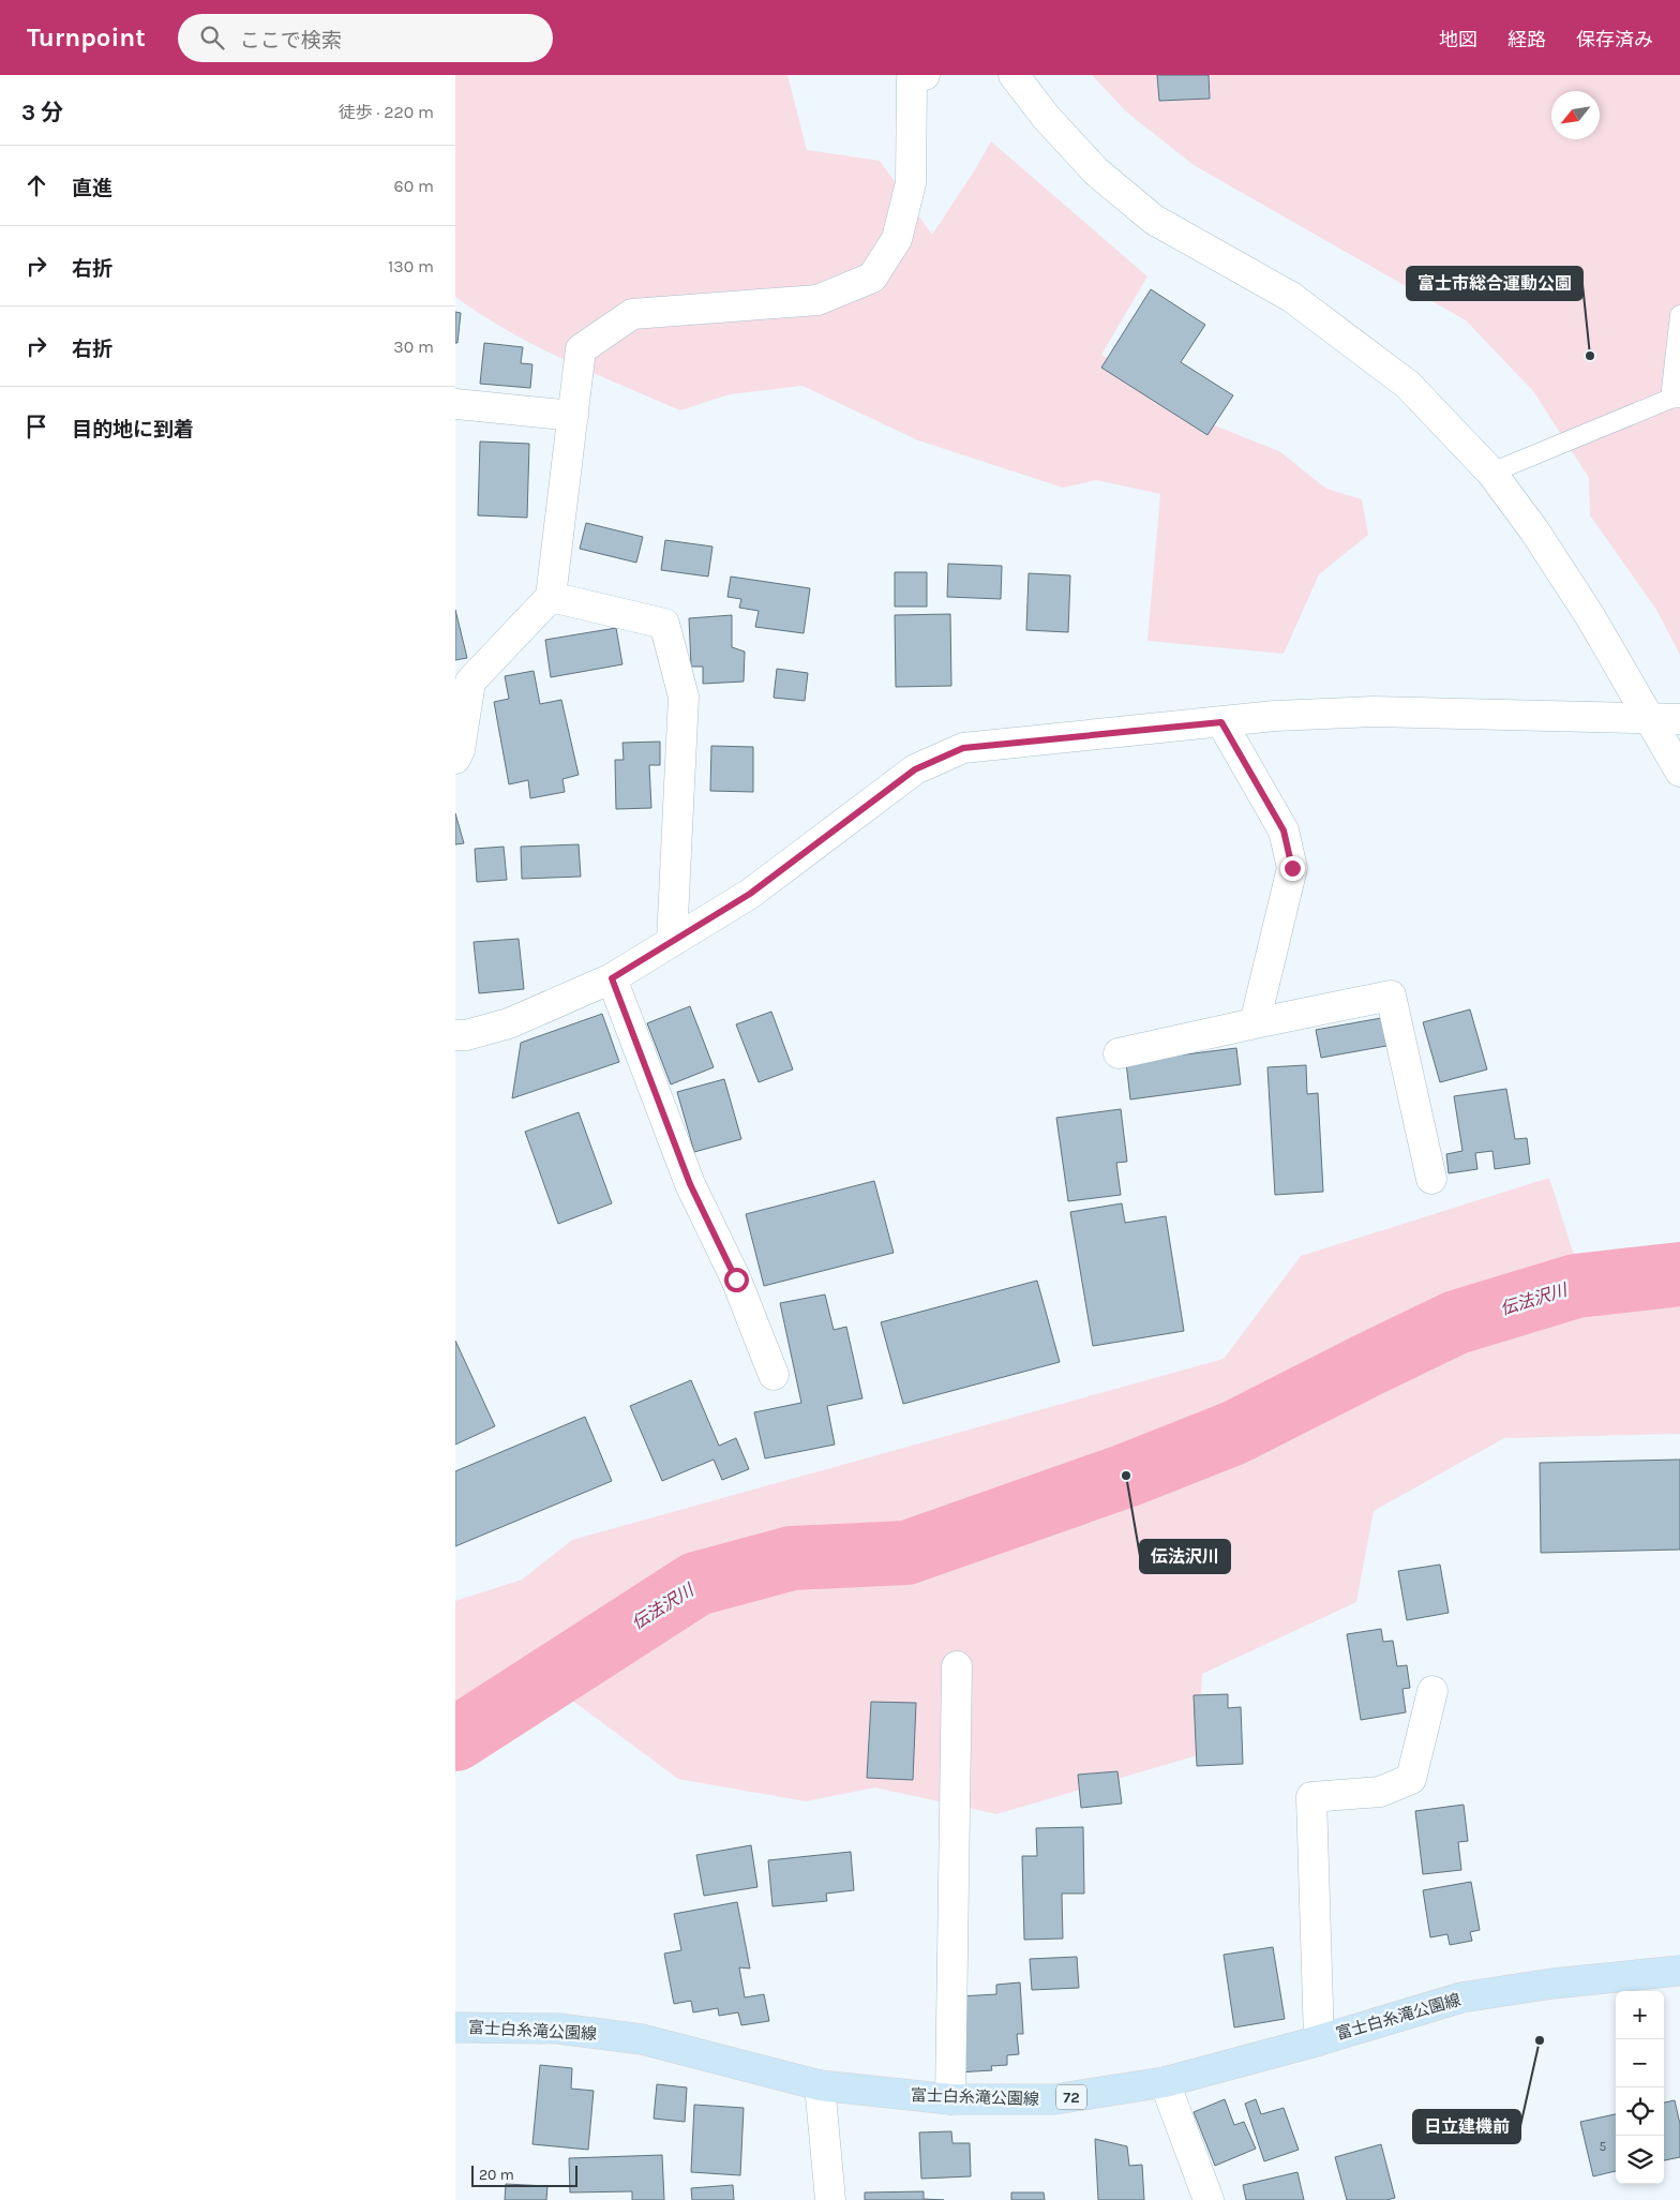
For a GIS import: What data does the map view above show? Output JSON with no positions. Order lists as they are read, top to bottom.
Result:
{
  "streets": {
    "main road": ["富士白糸滝公園線", "72"]
  },
  "water": ["伝法沢川"],
  "places": ["富士市総合運動公園", "伝法沢川", "日立建機前"],
  "house_numbers": ["5"],
  "scale_bar": "20 m",
  "north": "bottom left",
  "page": {
    "header": "Turnpoint",
    "search": "ここで検索",
    "nav": ["地図", "経路", "保存済み"],
    "heading": ["3 分", "徒歩 · 220 m"],
    "list": [
      ["直進", "60 m"],
      ["右折", "130 m"],
      ["右折", "30 m"],
      "目的地に到着"
    ],
    "map_buttons": ["+", "−"],
    "scale": "20 m"
  }
}
